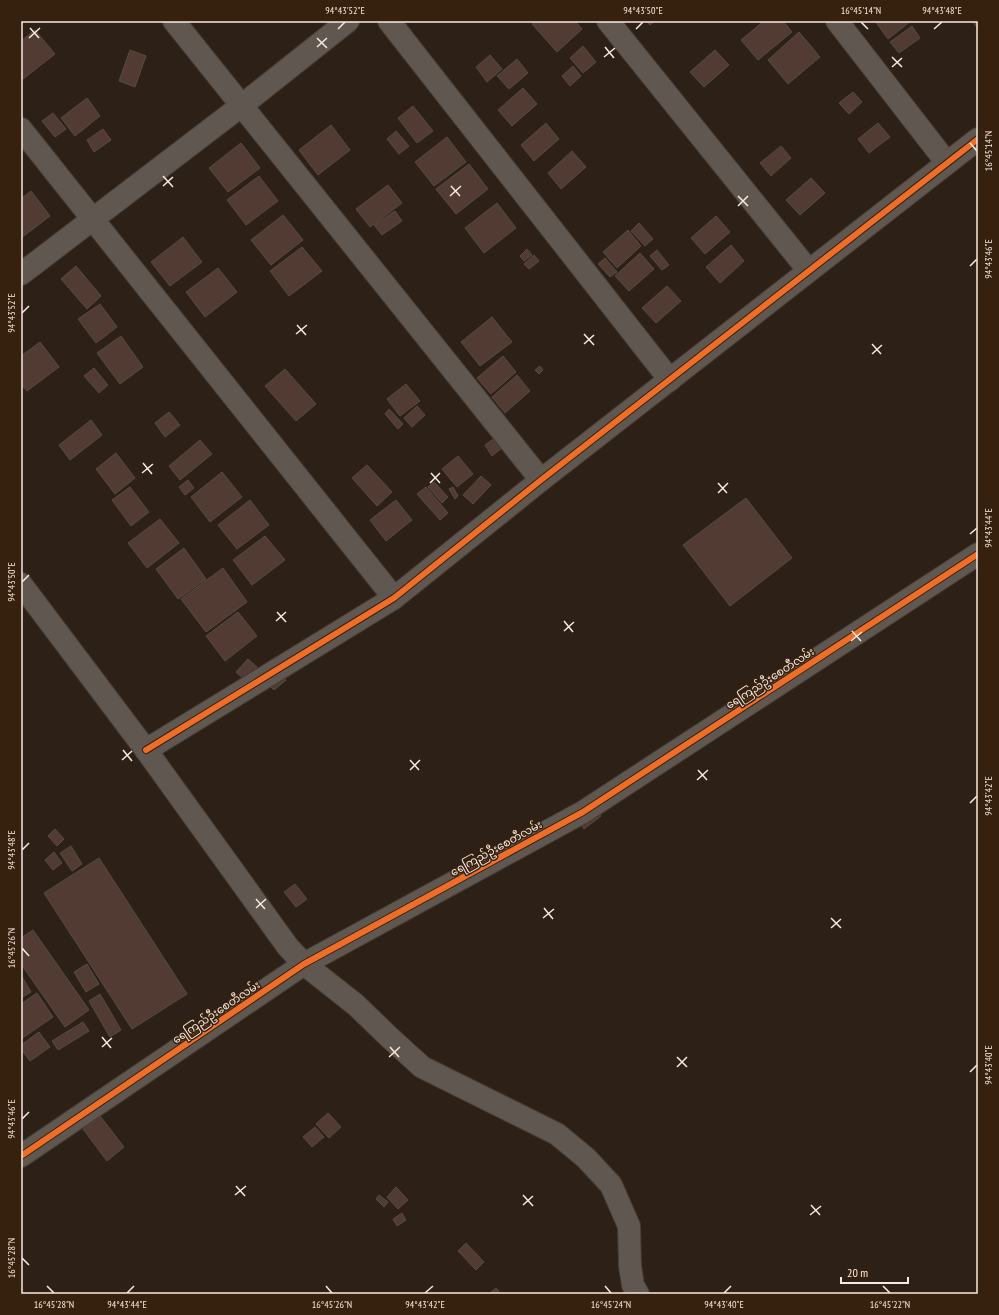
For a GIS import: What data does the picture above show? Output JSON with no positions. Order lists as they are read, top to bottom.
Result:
{
  "streets": {
    "street": ["ရေကြည်ဦးစေတီလမ်း"]
  },
  "scale_bar": "20 m",
  "coordinates": [
    "94°43'52\"E",
    "94°43'50\"E",
    "16°45'14\"N",
    "94°43'48\"E",
    "94°43'46\"E",
    "94°43'44\"E",
    "94°43'42\"E",
    "16°45'26\"N",
    "94°43'40\"E",
    "16°45'28\"N",
    "16°45'24\"N",
    "16°45'22\"N"
  ]
}
